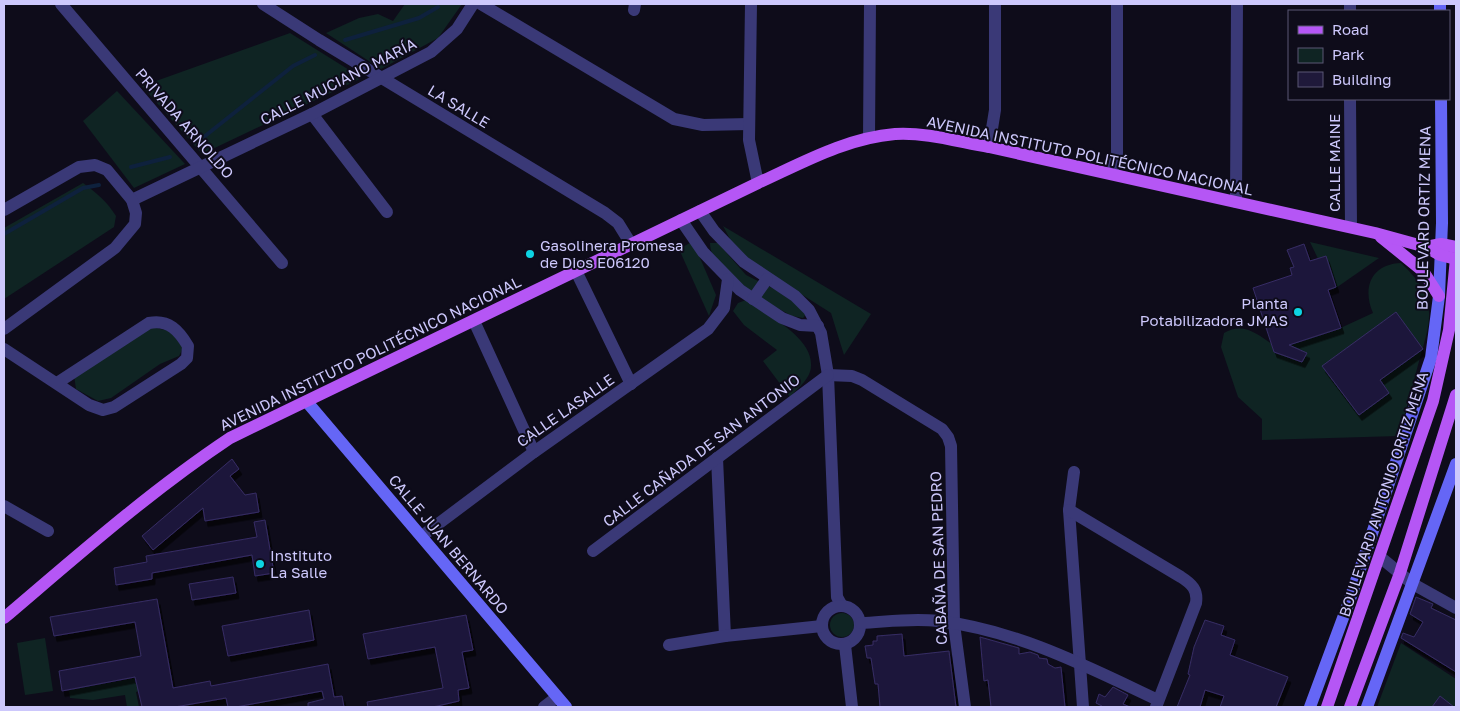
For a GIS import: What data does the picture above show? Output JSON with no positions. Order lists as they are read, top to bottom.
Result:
{
  "streets": {
    "main road": ["AVENIDA INSTITUTO POLITÉCNICO NACIONAL", "BOULEVARD ANTONIO ORTIZ MENA"],
    "street": [
      "CALLE MUCIANO MARÍA",
      "LA SALLE",
      "PRIVADA ARNOLDO",
      "CALLE MAINE",
      "BOULEVARD ORTIZ MENA",
      "CALLE LASALLE",
      "CALLE CAÑADA DE SAN ANTONIO",
      "CALLE JUAN BERNARDO",
      "CABAÑA DE SAN PEDRO"
    ]
  },
  "crossings": [
    ["CALLE MUCIANO MARÍA", "LA SALLE"],
    ["CALLE MUCIANO MARÍA", "PRIVADA ARNOLDO"],
    ["LA SALLE", "AVENIDA INSTITUTO POLITÉCNICO NACIONAL"],
    ["AVENIDA INSTITUTO POLITÉCNICO NACIONAL", "CALLE MAINE"],
    ["AVENIDA INSTITUTO POLITÉCNICO NACIONAL", "BOULEVARD ORTIZ MENA"],
    ["AVENIDA INSTITUTO POLITÉCNICO NACIONAL", "BOULEVARD ANTONIO ORTIZ MENA"],
    ["AVENIDA INSTITUTO POLITÉCNICO NACIONAL", "CALLE JUAN BERNARDO"],
    ["CALLE LASALLE", "CALLE JUAN BERNARDO"],
    ["CALLE CAÑADA DE SAN ANTONIO", "CABAÑA DE SAN PEDRO"]
  ],
  "places": ["Gasolinera Promesa de Dios E06120", "Planta Potabilizadora JMAS", "Instituto La Salle"],
  "legend": ["Road", "Park", "Building"]
}
